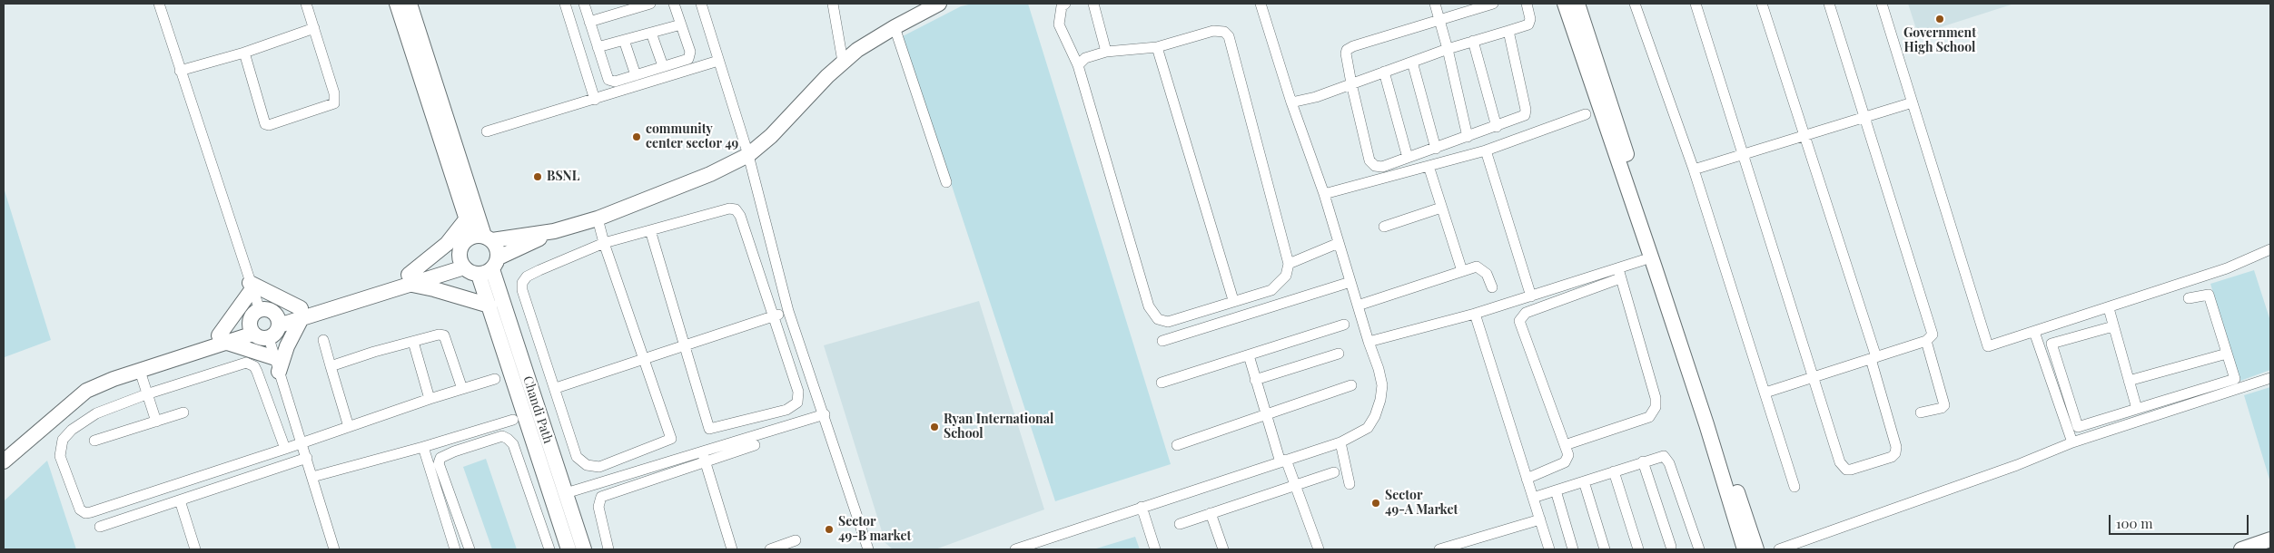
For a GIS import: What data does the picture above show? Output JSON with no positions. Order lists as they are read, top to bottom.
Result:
{
  "streets": {
    "main road": ["Chandi Path"]
  },
  "places": [
    "Government High School",
    "community center sector 49",
    "BSNL",
    "Ryan International School",
    "Sector 49-A Market",
    "Sector 49-B market"
  ],
  "scale_bar": "100 m"
}
